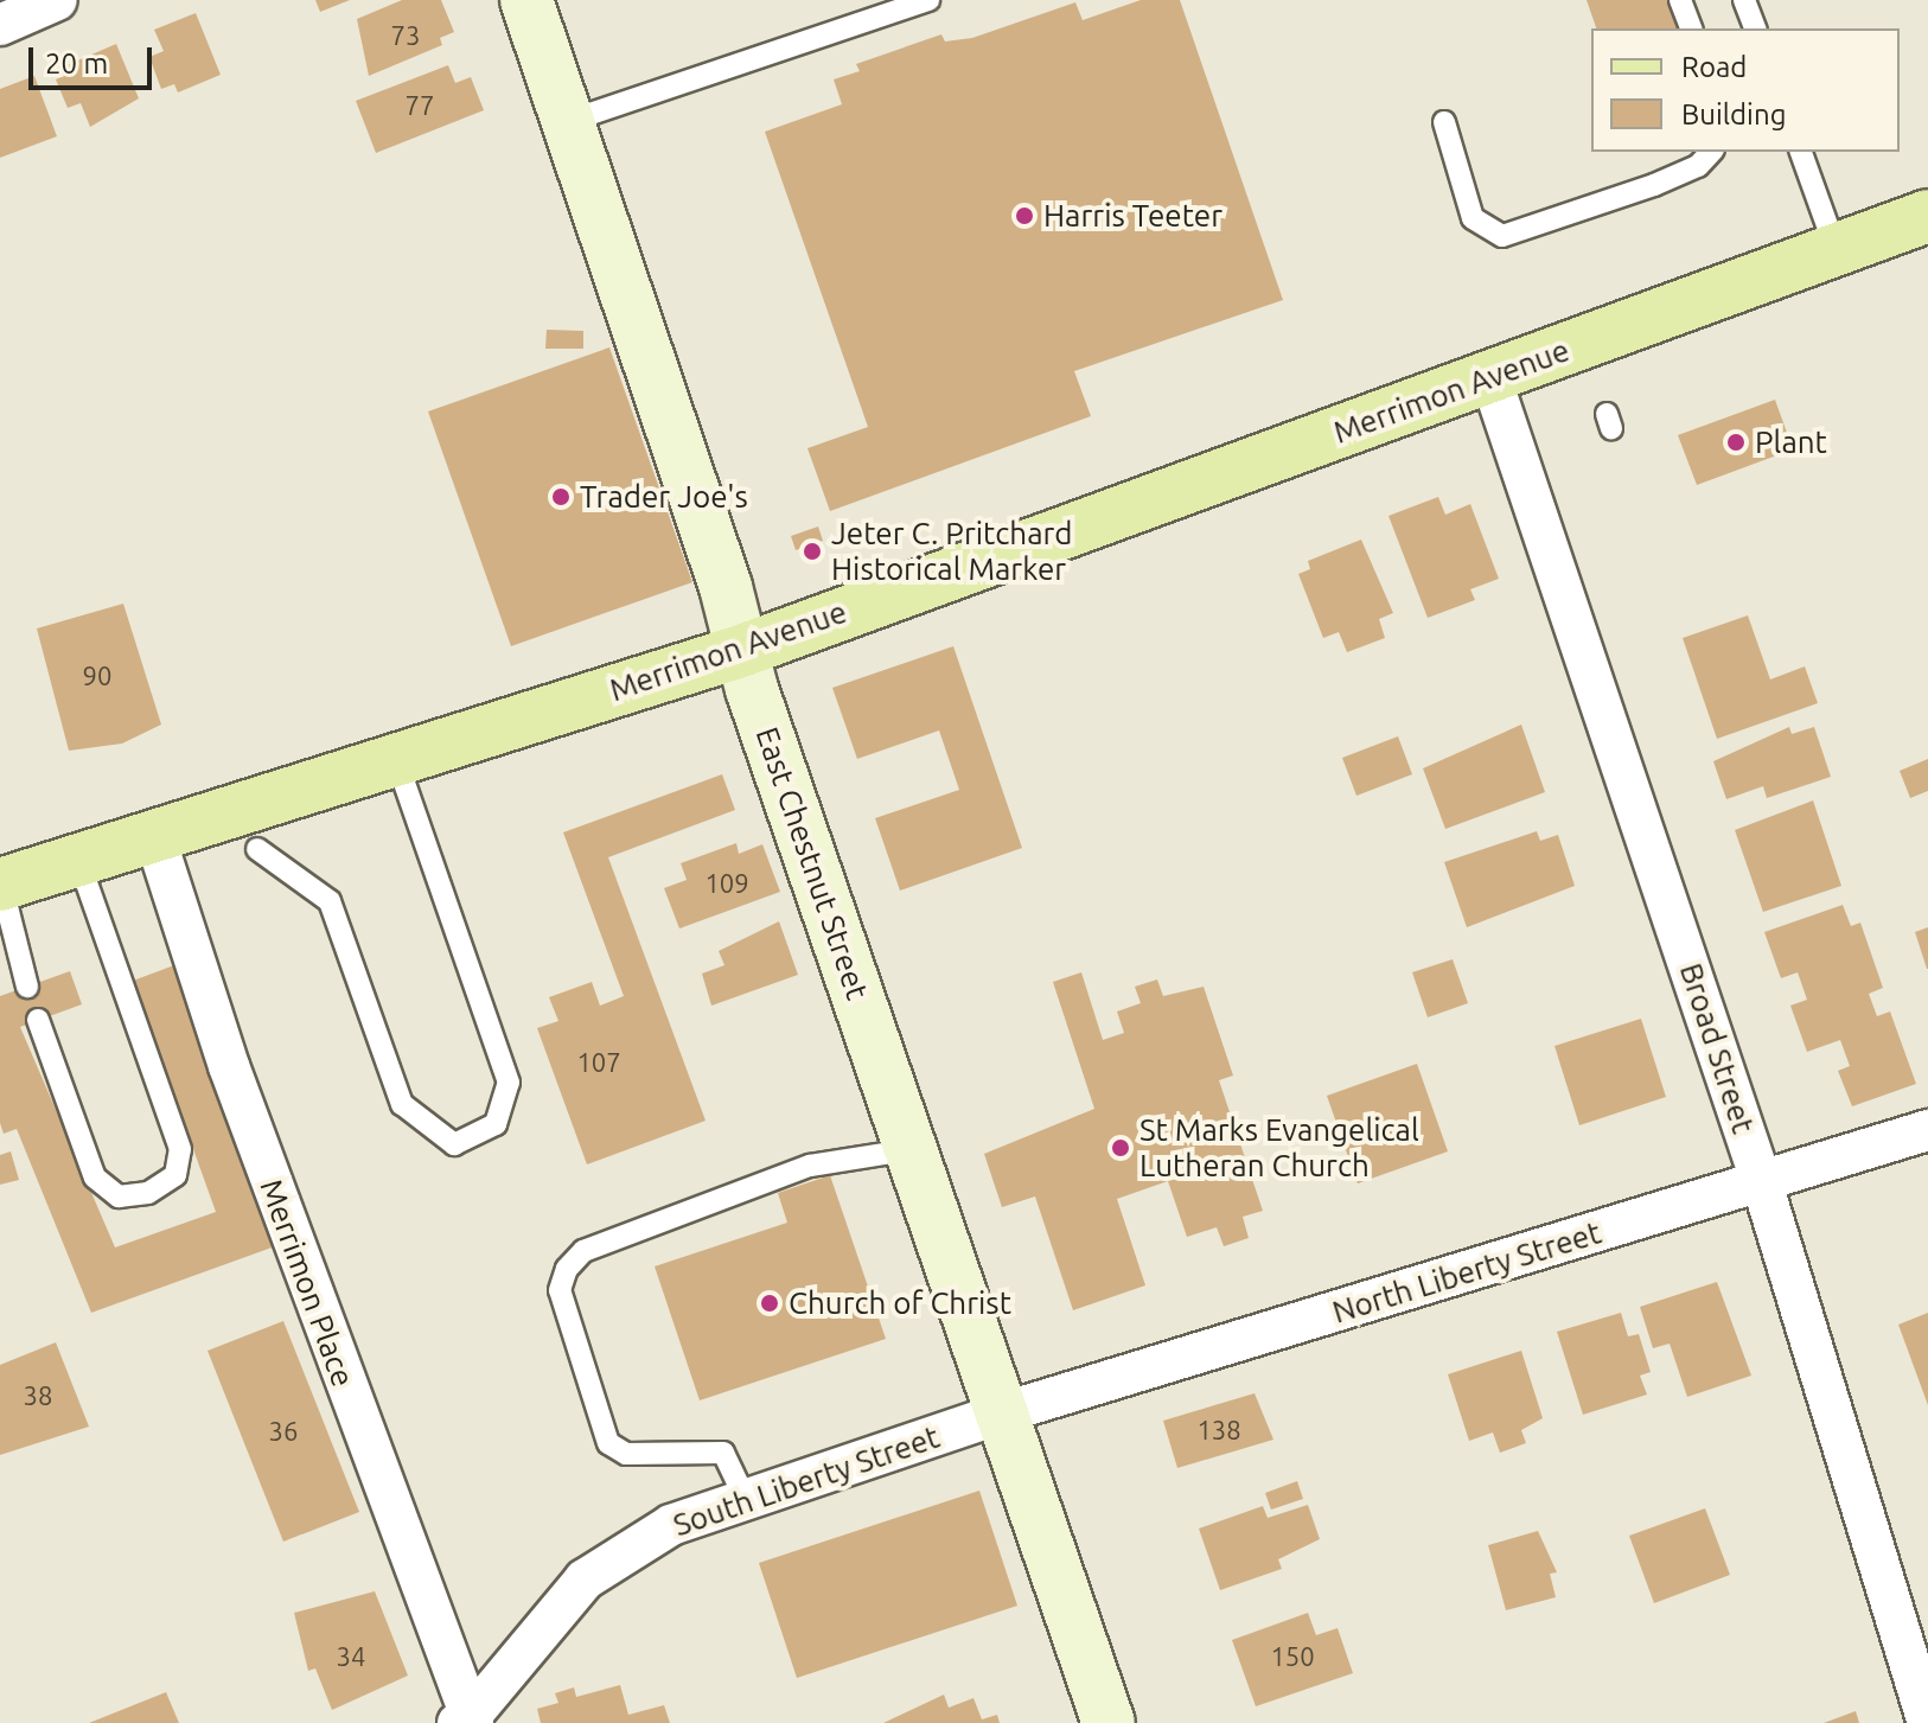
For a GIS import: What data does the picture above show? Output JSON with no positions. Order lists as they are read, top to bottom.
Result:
{
  "streets": {
    "main road": ["Merrimon Avenue"],
    "street": [
      "East Chestnut Street",
      "Broad Street",
      "North Liberty Street",
      "Merrimon Place",
      "South Liberty Street"
    ]
  },
  "crossings": [
    ["Merrimon Avenue", "East Chestnut Street"],
    ["Merrimon Avenue", "Broad Street"],
    ["Merrimon Avenue", "Merrimon Place"],
    ["East Chestnut Street", "North Liberty Street"],
    ["East Chestnut Street", "South Liberty Street"],
    ["Broad Street", "North Liberty Street"],
    ["North Liberty Street", "South Liberty Street"],
    ["Merrimon Place", "South Liberty Street"]
  ],
  "places": [
    "Harris Teeter",
    "Plant",
    "Trader Joe's",
    "Jeter C. Pritchard Historical Marker",
    "St Marks Evangelical Lutheran Church",
    "Church of Christ"
  ],
  "house_numbers": [
    "73",
    "77",
    "90",
    "109",
    "107",
    "38",
    "138",
    "36",
    "34",
    "150"
  ],
  "legend": ["Road", "Building"],
  "scale_bar": "20 m"
}
